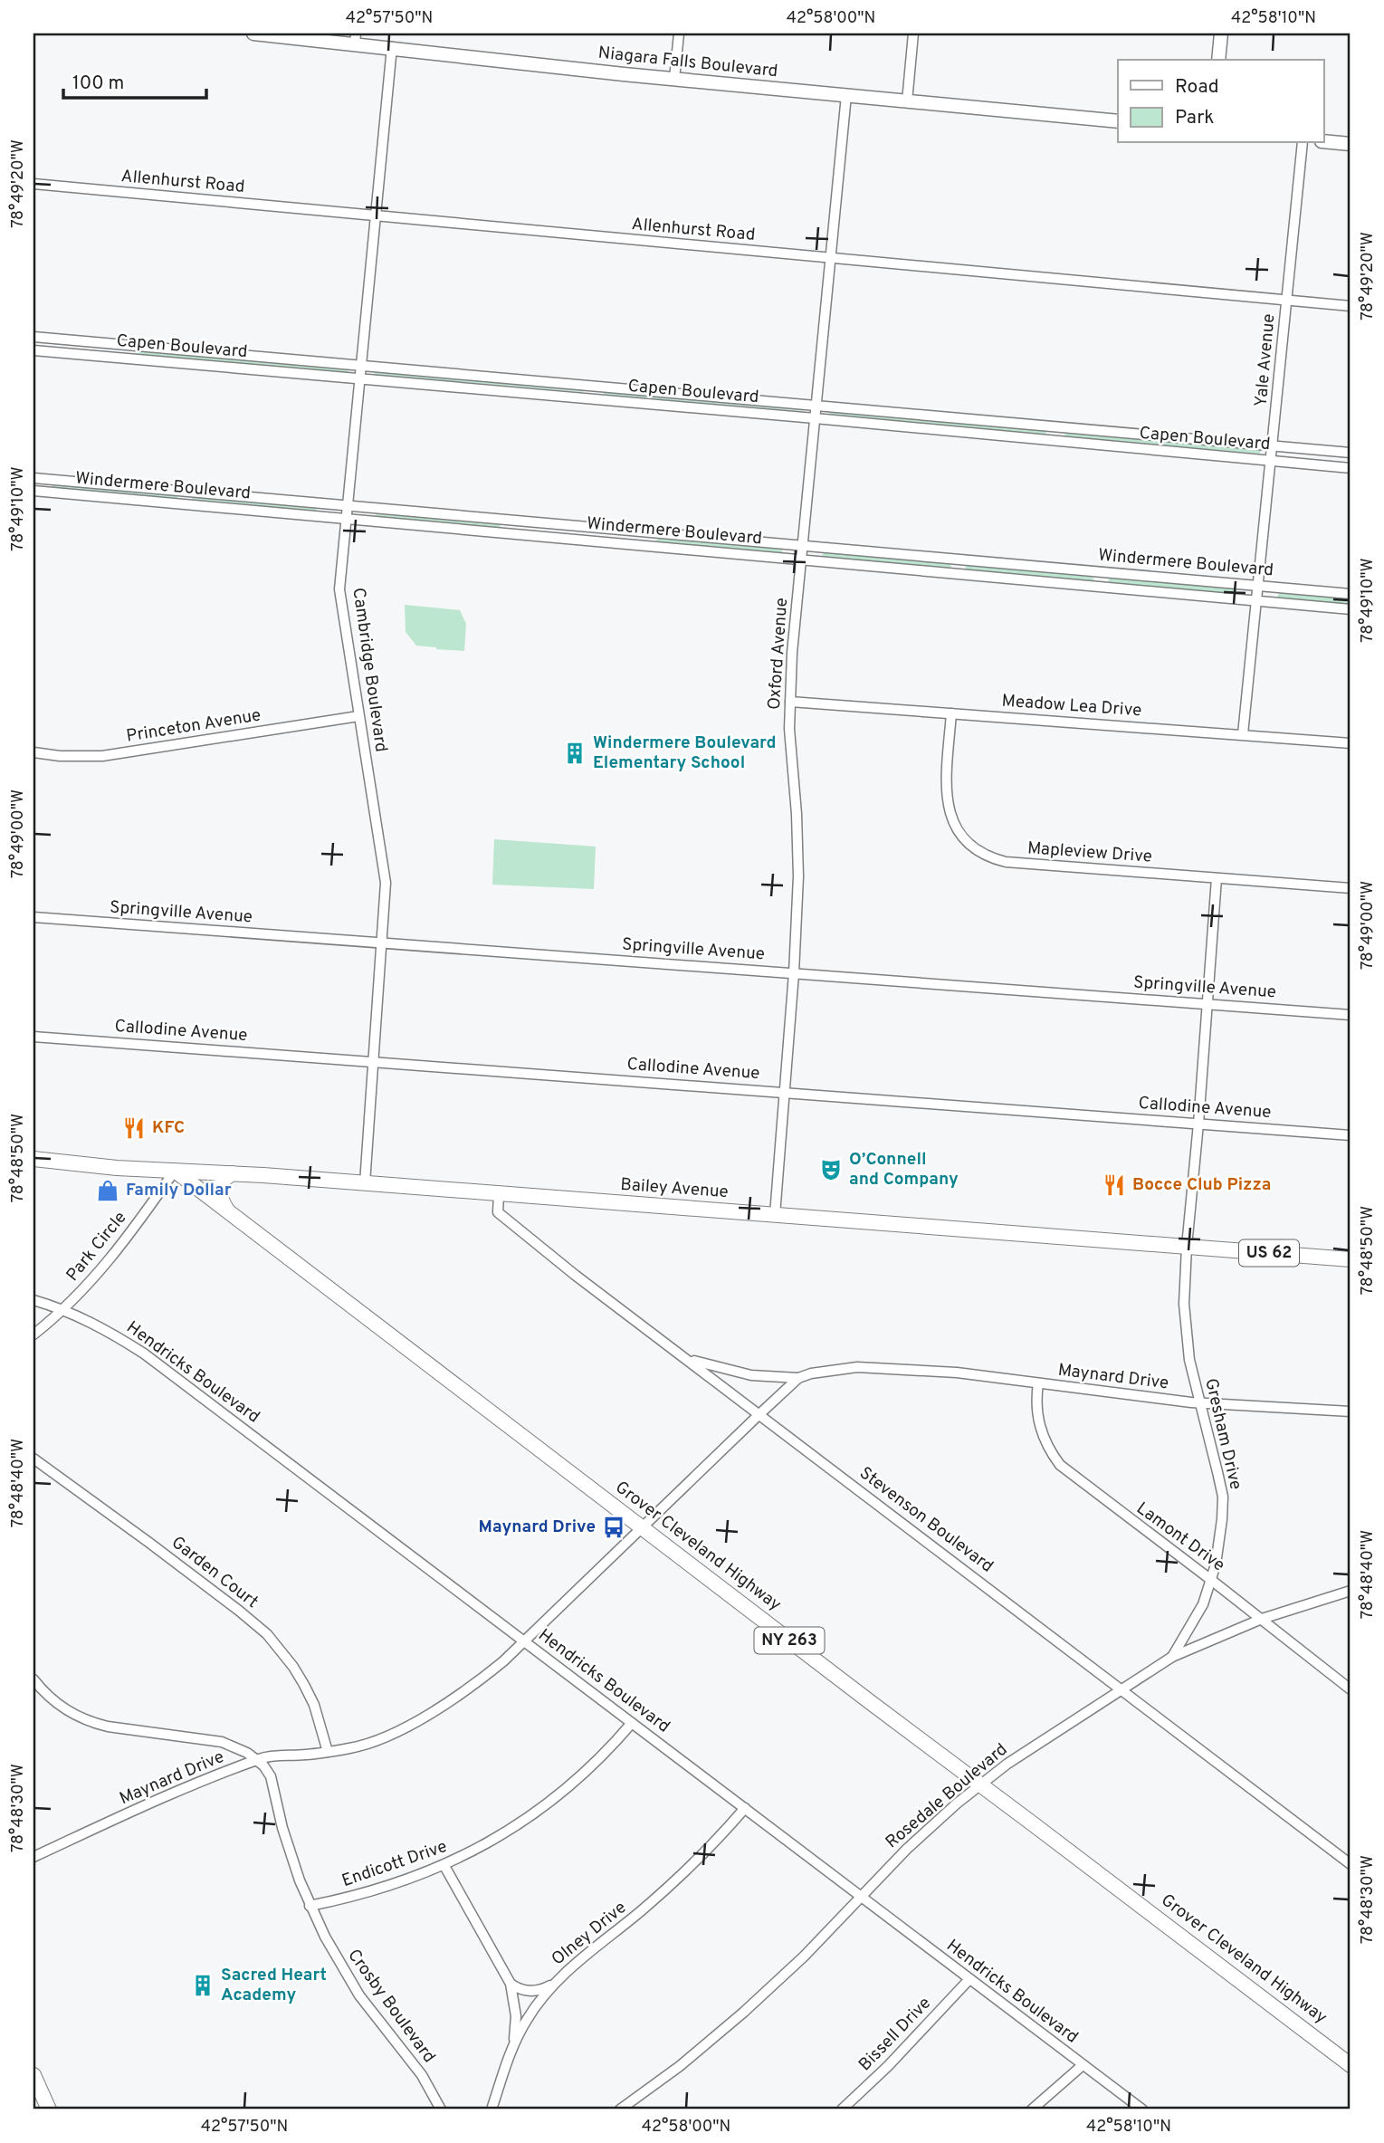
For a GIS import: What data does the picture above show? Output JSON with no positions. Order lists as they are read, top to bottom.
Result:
{
  "streets": {
    "main road": [
      "Niagara Falls Boulevard",
      "Bailey Avenue",
      "US 62",
      "Grover Cleveland Highway",
      "NY 263"
    ],
    "street": [
      "Allenhurst Road",
      "Capen Boulevard",
      "Yale Avenue",
      "Windermere Boulevard",
      "Oxford Avenue",
      "Cambridge Boulevard",
      "Meadow Lea Drive",
      "Princeton Avenue",
      "Mapleview Drive",
      "Springville Avenue",
      "Callodine Avenue",
      "Park Circle",
      "Hendricks Boulevard",
      "Maynard Drive",
      "Gresham Drive",
      "Stevenson Boulevard",
      "Lamont Drive",
      "Garden Court",
      "Rosedale Boulevard",
      "Endicott Drive",
      "Olney Drive",
      "Crosby Boulevard",
      "Bissell Drive"
    ]
  },
  "crossings": [
    ["Niagara Falls Boulevard", "Oxford Avenue"],
    ["Niagara Falls Boulevard", "Cambridge Boulevard"],
    ["Allenhurst Road", "Yale Avenue"],
    ["Allenhurst Road", "Oxford Avenue"],
    ["Allenhurst Road", "Cambridge Boulevard"],
    ["Capen Boulevard", "Yale Avenue"],
    ["Capen Boulevard", "Oxford Avenue"],
    ["Capen Boulevard", "Cambridge Boulevard"],
    ["Yale Avenue", "Windermere Boulevard"],
    ["Yale Avenue", "Meadow Lea Drive"],
    ["Windermere Boulevard", "Oxford Avenue"],
    ["Windermere Boulevard", "Cambridge Boulevard"],
    ["Oxford Avenue", "Meadow Lea Drive"],
    ["Oxford Avenue", "Springville Avenue"],
    ["Oxford Avenue", "Callodine Avenue"],
    ["Oxford Avenue", "Bailey Avenue"],
    ["Cambridge Boulevard", "Princeton Avenue"],
    ["Cambridge Boulevard", "Springville Avenue"],
    ["Cambridge Boulevard", "Callodine Avenue"],
    ["Cambridge Boulevard", "Bailey Avenue"],
    ["Meadow Lea Drive", "Mapleview Drive"],
    ["Mapleview Drive", "Gresham Drive"],
    ["Springville Avenue", "Gresham Drive"],
    ["Callodine Avenue", "Gresham Drive"],
    ["Bailey Avenue", "Park Circle"],
    ["Bailey Avenue", "Gresham Drive"],
    ["Bailey Avenue", "Stevenson Boulevard"],
    ["Bailey Avenue", "Grover Cleveland Highway"],
    ["Park Circle", "Hendricks Boulevard"],
    ["Park Circle", "Grover Cleveland Highway"],
    ["Hendricks Boulevard", "Maynard Drive"],
    ["Hendricks Boulevard", "Rosedale Boulevard"],
    ["Hendricks Boulevard", "Endicott Drive"],
    ["Hendricks Boulevard", "Olney Drive"],
    ["Hendricks Boulevard", "Bissell Drive"],
    ["Maynard Drive", "Gresham Drive"],
    ["Maynard Drive", "Stevenson Boulevard"],
    ["Maynard Drive", "Lamont Drive"],
    ["Maynard Drive", "Grover Cleveland Highway"],
    ["Maynard Drive", "Garden Court"],
    ["Maynard Drive", "Crosby Boulevard"],
    ["Gresham Drive", "Lamont Drive"],
    ["Gresham Drive", "Rosedale Boulevard"],
    ["Stevenson Boulevard", "Rosedale Boulevard"],
    ["Lamont Drive", "Rosedale Boulevard"],
    ["Grover Cleveland Highway", "Rosedale Boulevard"],
    ["Endicott Drive", "Crosby Boulevard"]
  ],
  "places": {
    "building": ["Windermere Boulevard Elementary School", "Sacred Heart Academy"],
    "restaurant": ["KFC", "Bocce Club Pizza"],
    "theatre": ["O’Connell and Company"],
    "shop": ["Family Dollar"],
    "bus stop": ["Maynard Drive"]
  },
  "legend": ["Road", "Park"],
  "scale_bar": "100 m",
  "coordinates": [
    "42°57'50\"N",
    "42°58'00\"N",
    "42°58'10\"N",
    "78°49'20\"W",
    "78°49'10\"W",
    "78°49'00\"W",
    "78°48'50\"W",
    "78°48'40\"W",
    "78°48'30\"W"
  ]
}
